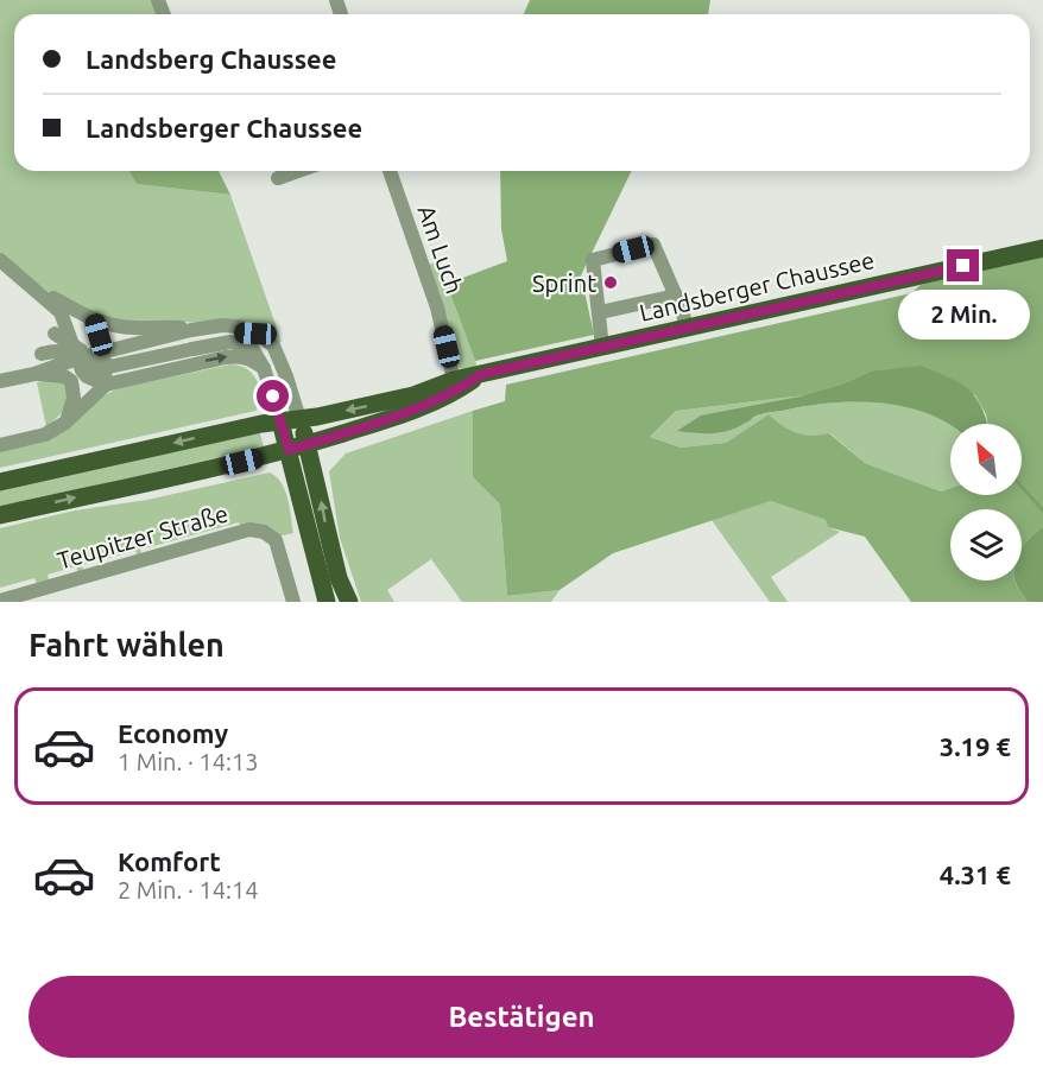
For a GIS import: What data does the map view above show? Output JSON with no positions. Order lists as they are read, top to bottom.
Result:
{
  "streets": {
    "main road": ["Landsberger Chaussee"],
    "street": ["Am Luch", "Teupitzer Straße"]
  },
  "crossings": [
    ["Am Luch", "Landsberger Chaussee"]
  ],
  "places": ["Sprint"],
  "north": "top left",
  "page": {
    "banner": ["Landsberg Chaussee", "Landsberger Chaussee"],
    "bubble": "2 Min.",
    "heading": "Fahrt wählen",
    "list": [
      {
        "name": "Economy",
        "note": "1 Min. · 14:13",
        "value": "3.19 €"
      },
      {
        "name": "Komfort",
        "note": "2 Min. · 14:14",
        "value": "4.31 €"
      }
    ],
    "buttons": "Bestätigen"
  }
}
